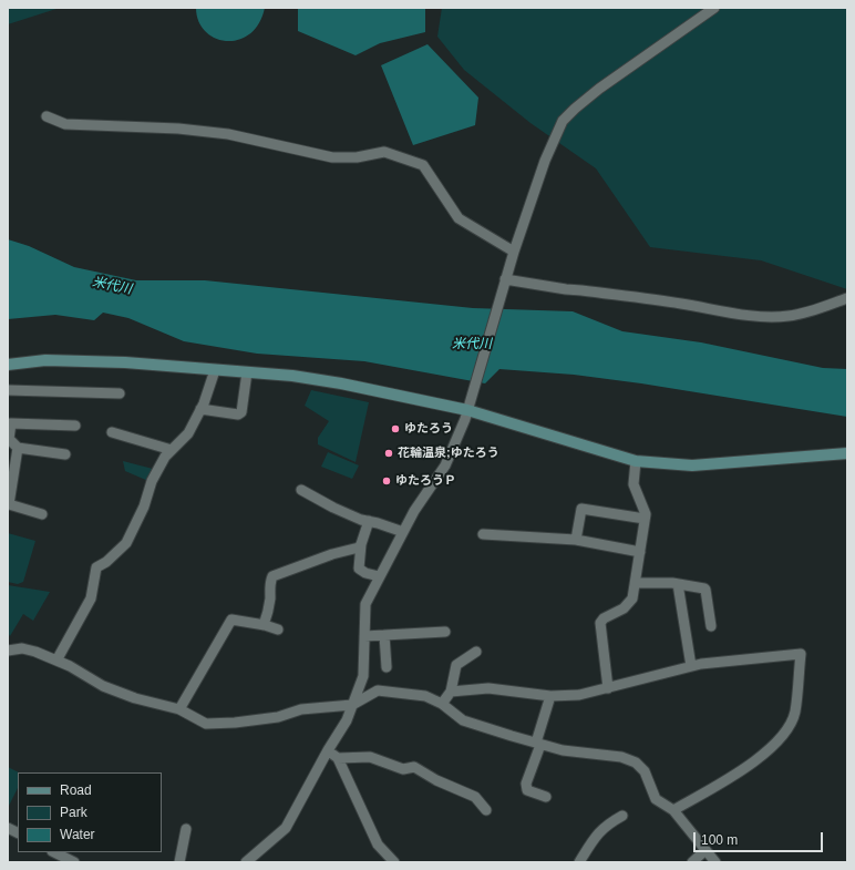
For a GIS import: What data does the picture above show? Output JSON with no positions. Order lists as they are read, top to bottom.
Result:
{
  "water": ["米代川"],
  "places": ["ゆたろう", "花輪温泉;ゆたろう", "ゆたろうＰ"],
  "legend": ["Road", "Park", "Water"],
  "scale_bar": "100 m"
}
